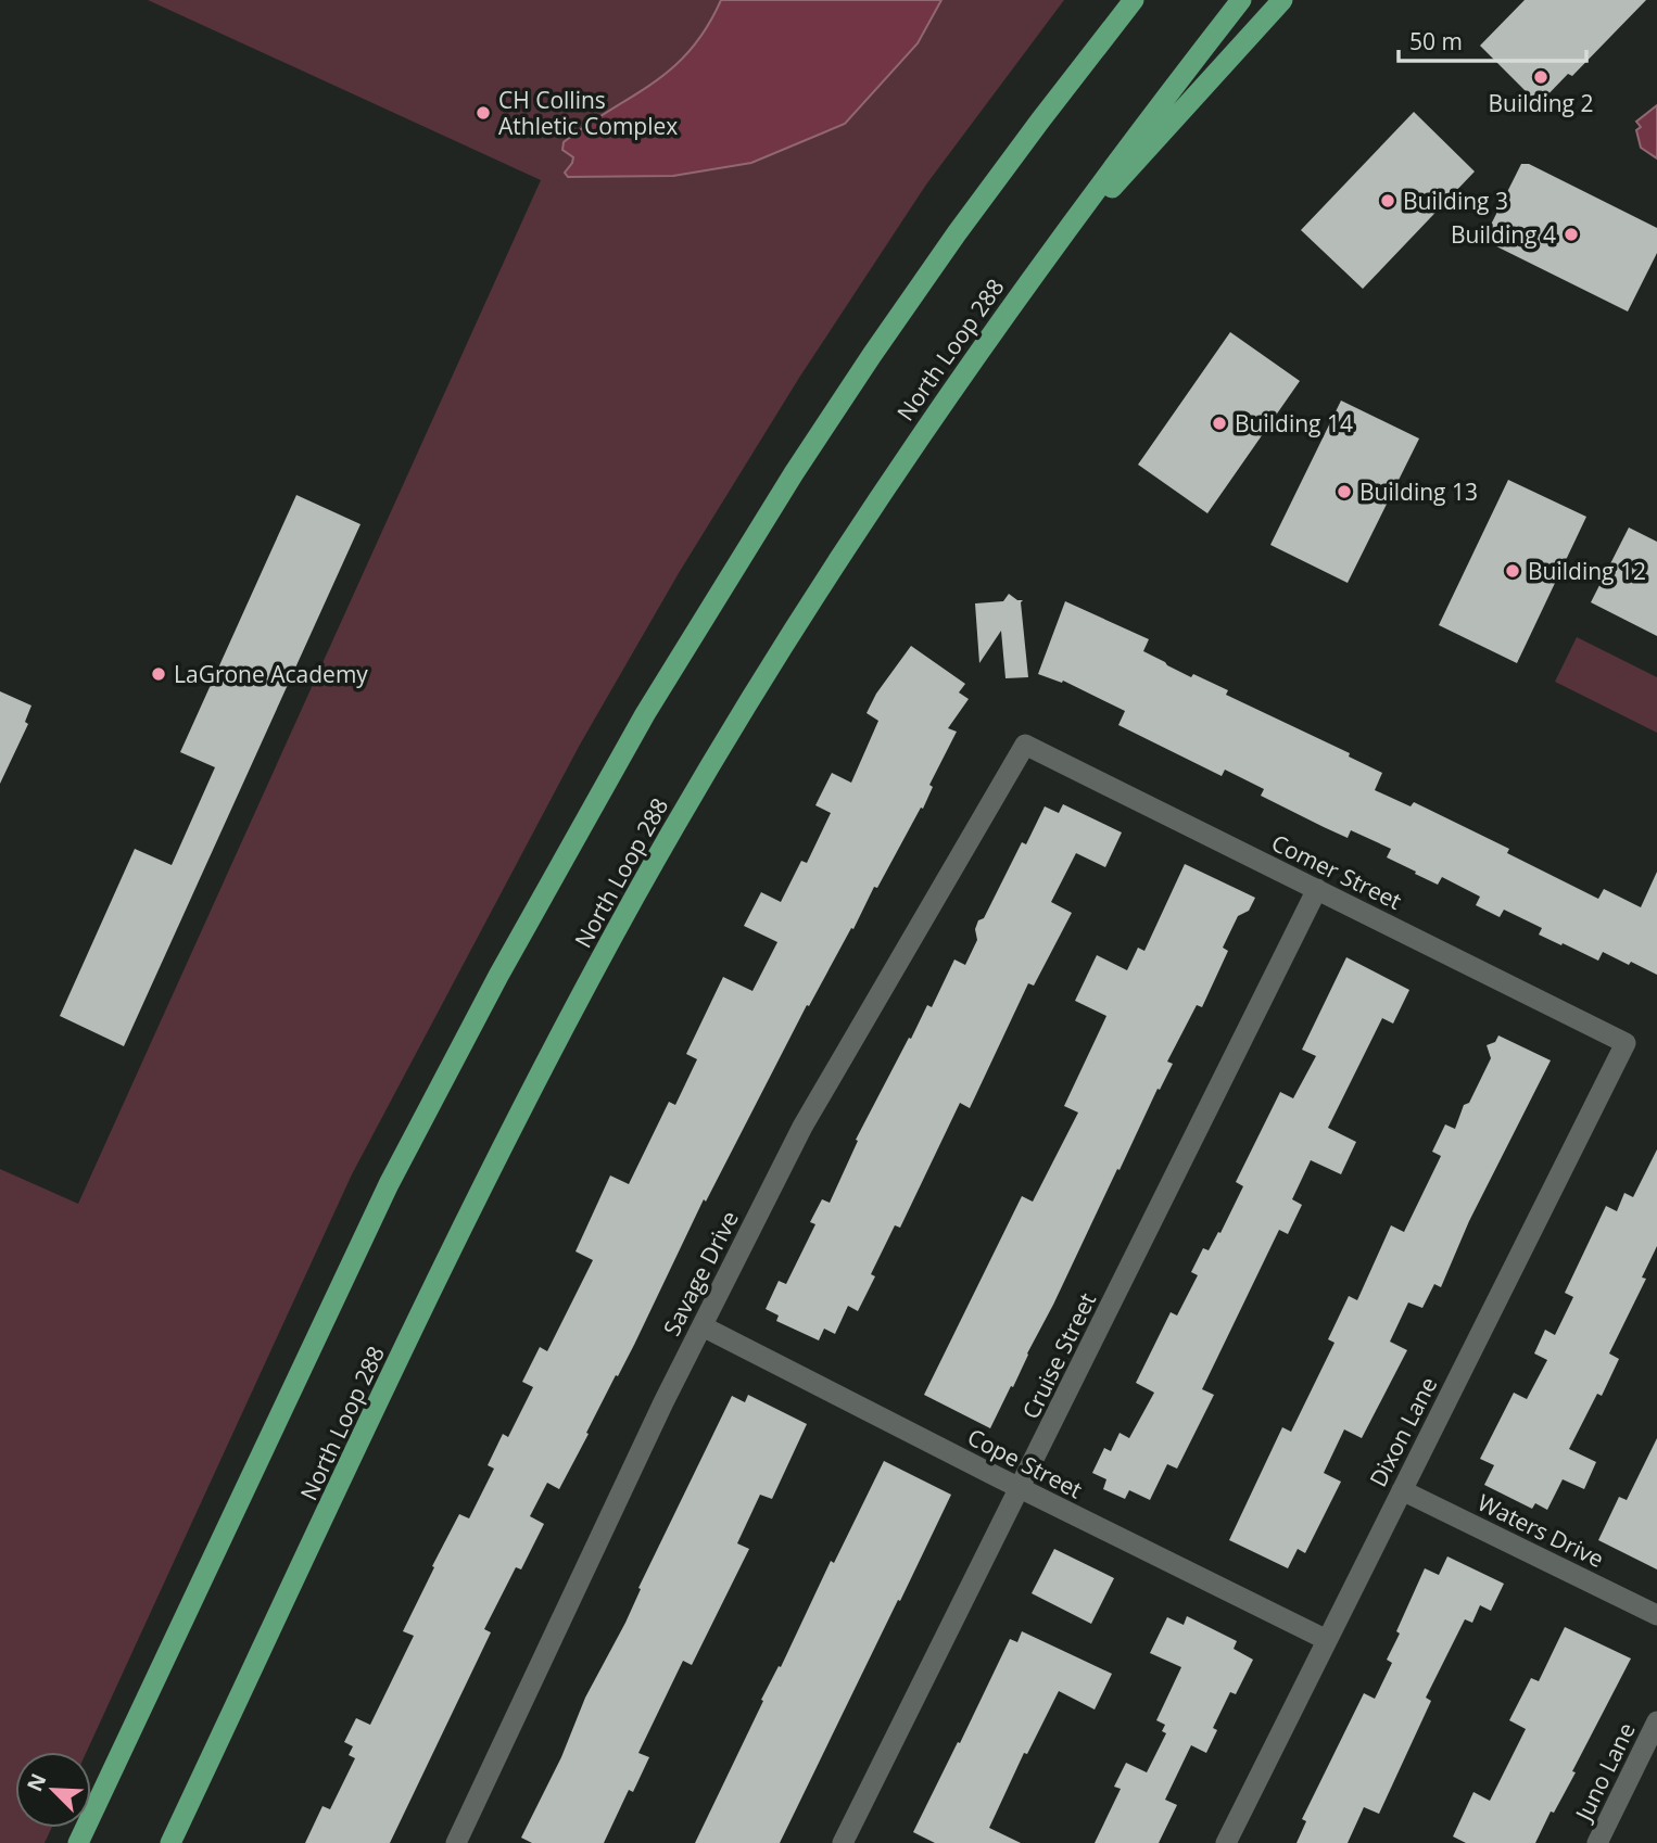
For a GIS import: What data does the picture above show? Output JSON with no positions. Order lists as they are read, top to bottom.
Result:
{
  "streets": {
    "highway": ["North Loop 288"],
    "street": [
      "Comer Street",
      "Savage Drive",
      "Cruise Street",
      "Dixon Lane",
      "Cope Street",
      "Waters Drive",
      "Juno Lane"
    ]
  },
  "crossings": [
    ["Comer Street", "Savage Drive"],
    ["Comer Street", "Cruise Street"],
    ["Comer Street", "Dixon Lane"],
    ["Savage Drive", "Cope Street"],
    ["Cruise Street", "Cope Street"],
    ["Dixon Lane", "Cope Street"],
    ["Dixon Lane", "Waters Drive"]
  ],
  "places": [
    "Building 2",
    "CH Collins Athletic Complex",
    "Building 3",
    "Building 4",
    "Building 14",
    "Building 13",
    "Building 12",
    "LaGrone Academy"
  ],
  "scale_bar": "50 m",
  "north": "top left"
}
